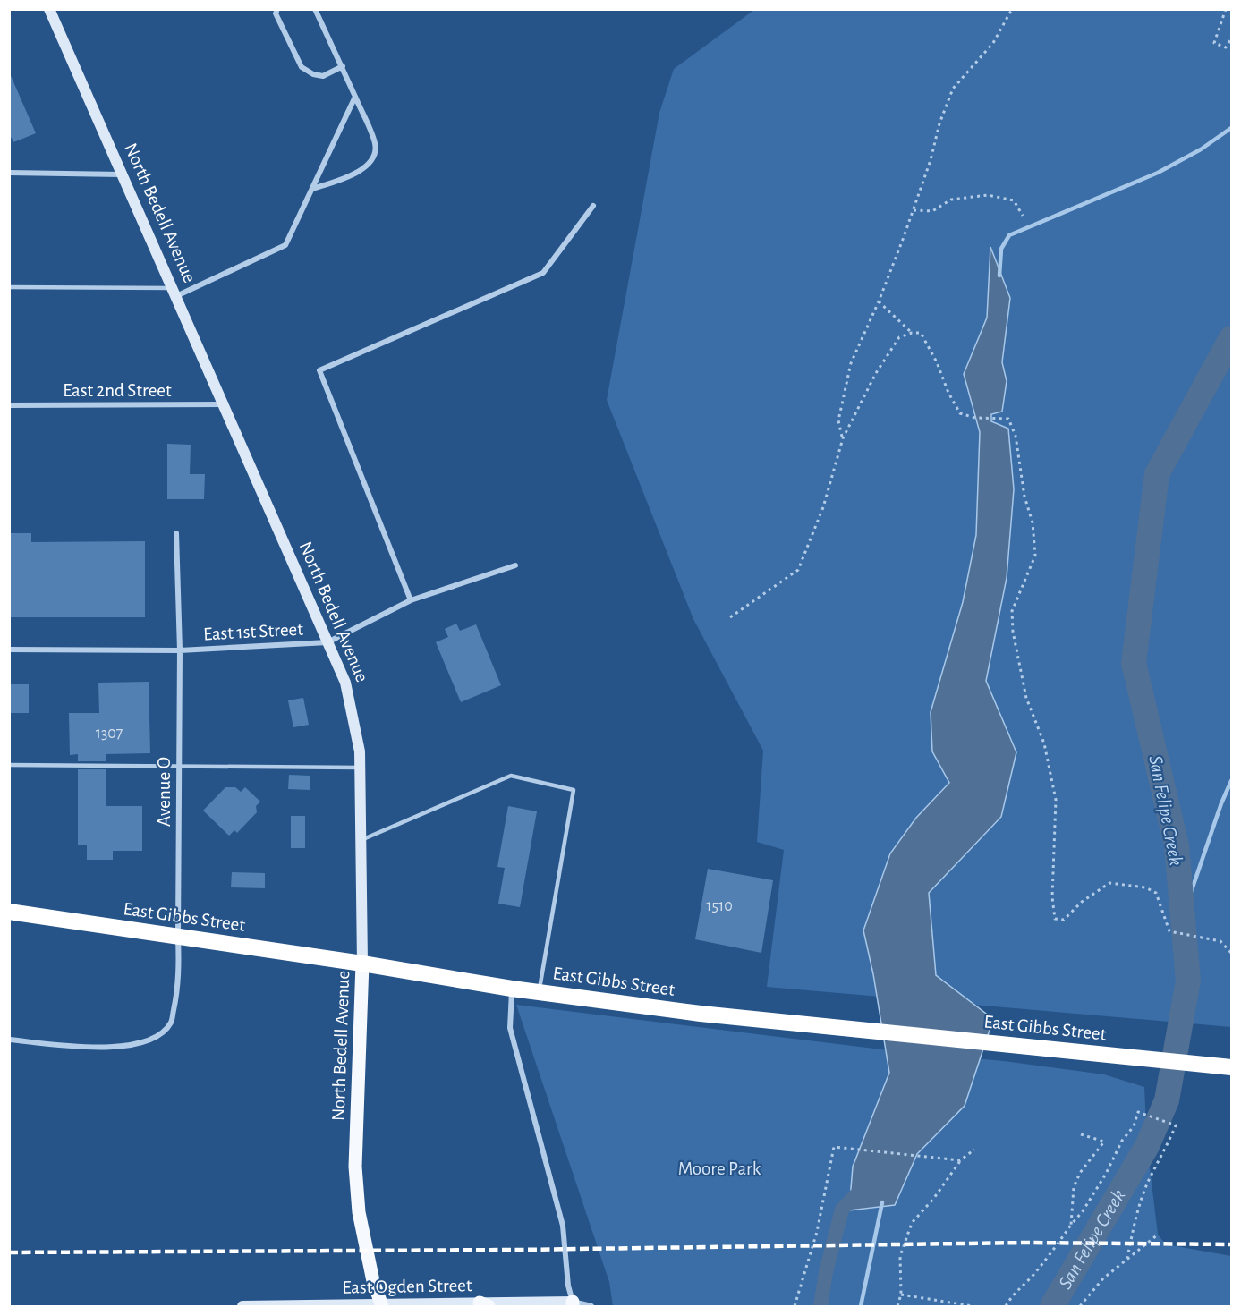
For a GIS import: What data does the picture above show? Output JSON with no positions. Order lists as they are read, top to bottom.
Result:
{
  "streets": {
    "highway": ["East Gibbs Street"],
    "main road": ["North Bedell Avenue", "East Ogden Street"],
    "street": ["East 2nd Street", "East 1st Street", "Avenue O"]
  },
  "crossings": [
    ["North Bedell Avenue", "East 2nd Street"],
    ["North Bedell Avenue", "East 1st Street"],
    ["North Bedell Avenue", "East Gibbs Street"],
    ["East 1st Street", "Avenue O"],
    ["Avenue O", "East Gibbs Street"]
  ],
  "water": ["San Felipe Creek"],
  "parks": ["Moore Park"],
  "house_numbers": ["1307", "1510"]
}
